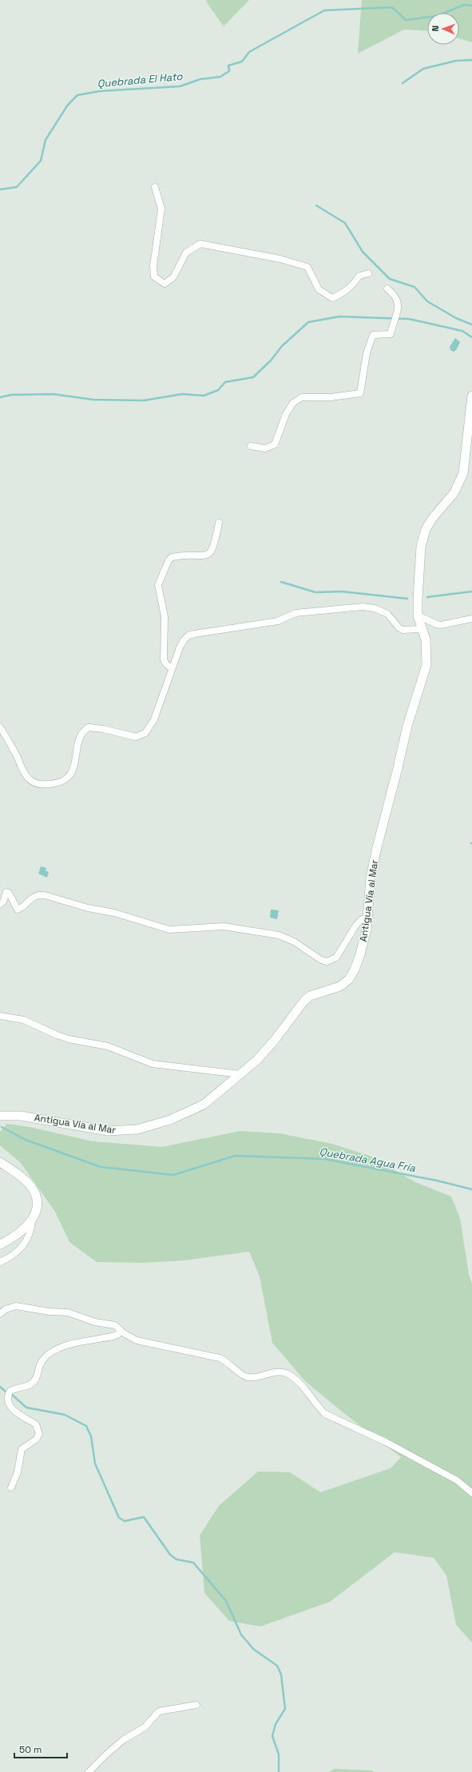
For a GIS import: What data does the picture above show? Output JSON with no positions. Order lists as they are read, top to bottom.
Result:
{
  "streets": {
    "main road": ["Antigua Vía al Mar"]
  },
  "water": ["Quebrada El Hato", "Quebrada Agua Fría"],
  "scale_bar": "50 m",
  "north": "left"
}
